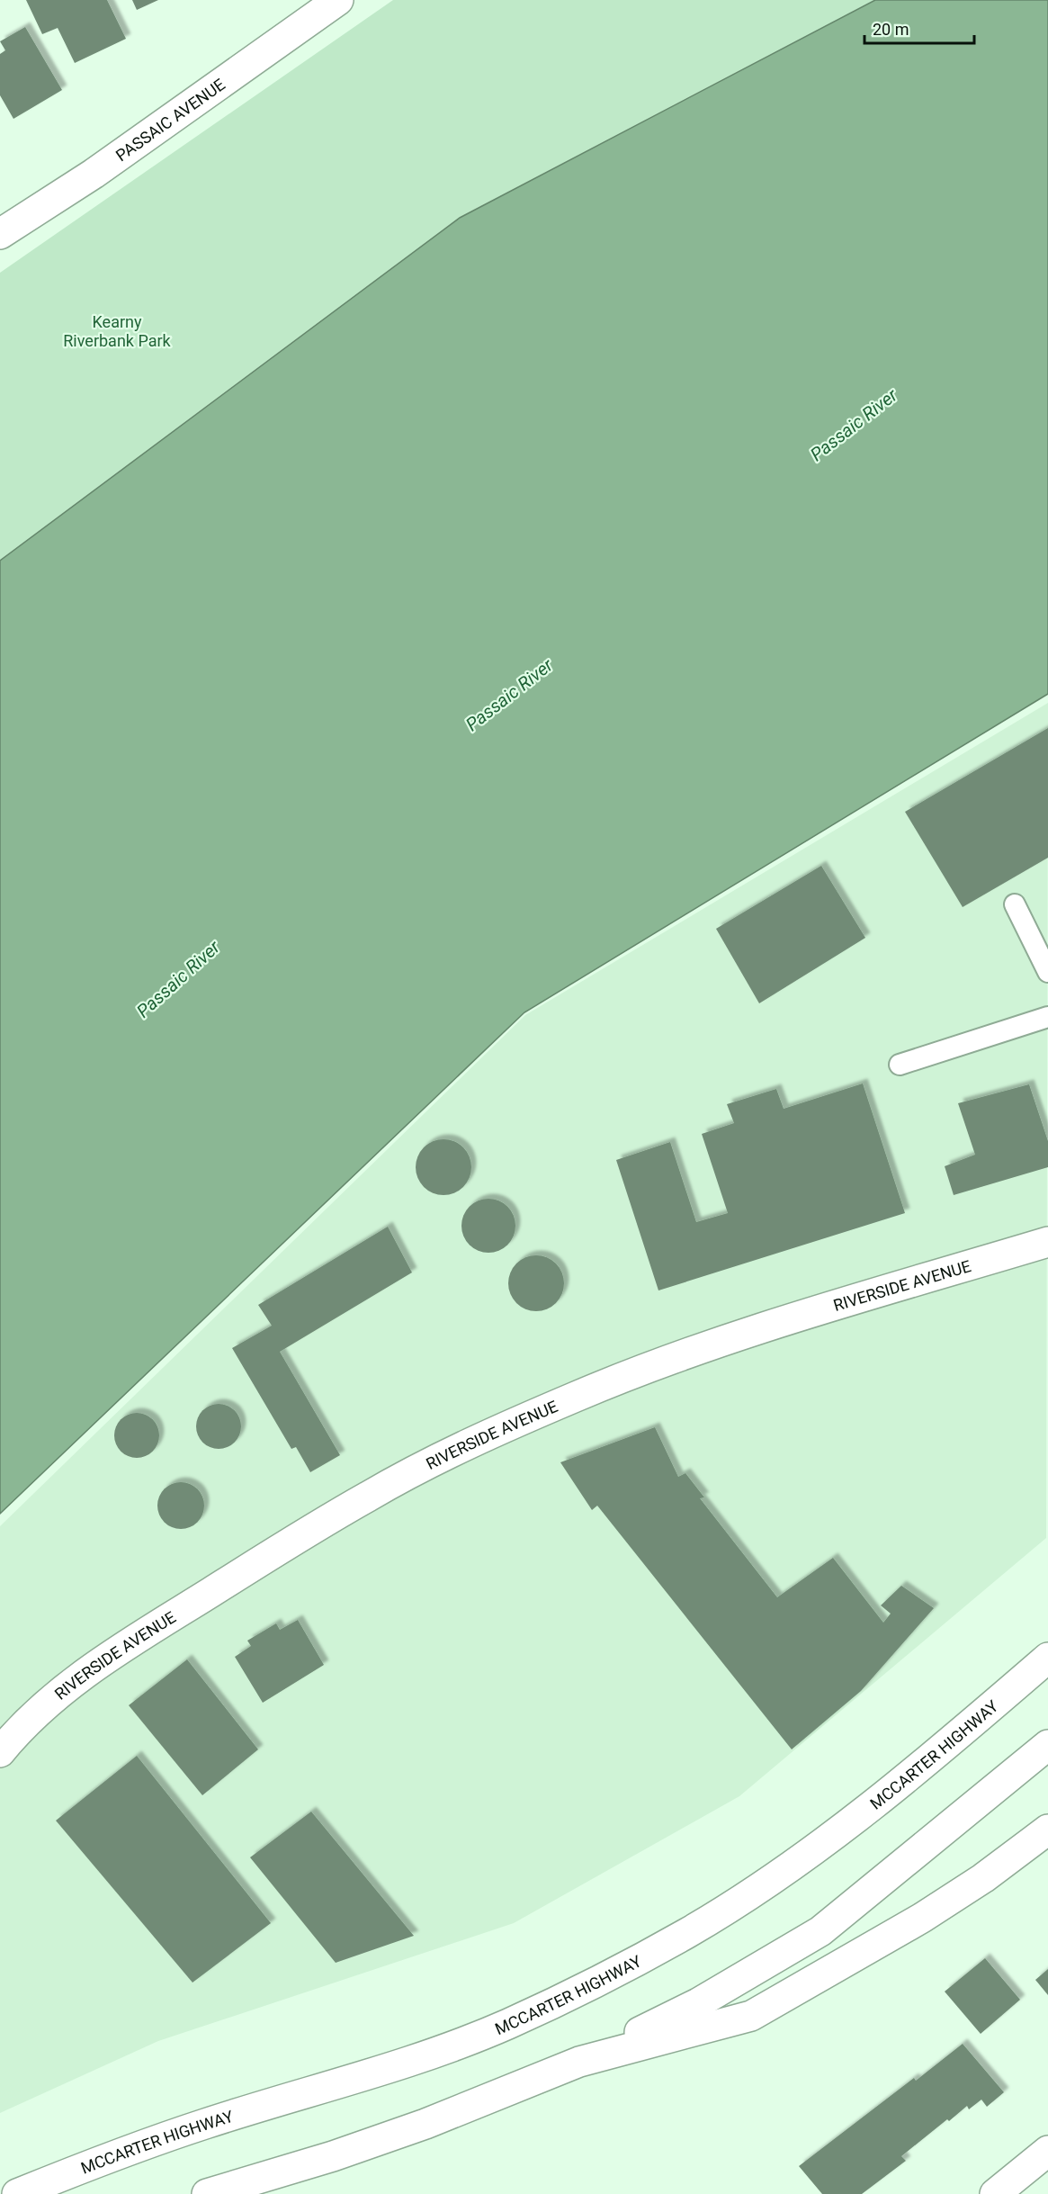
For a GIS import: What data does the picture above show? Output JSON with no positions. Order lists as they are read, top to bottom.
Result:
{
  "streets": {
    "main road": ["PASSAIC AVENUE", "RIVERSIDE AVENUE", "MCCARTER HIGHWAY"]
  },
  "water": ["Passaic River"],
  "parks": ["Kearny Riverbank Park"],
  "scale_bar": "20 m"
}
